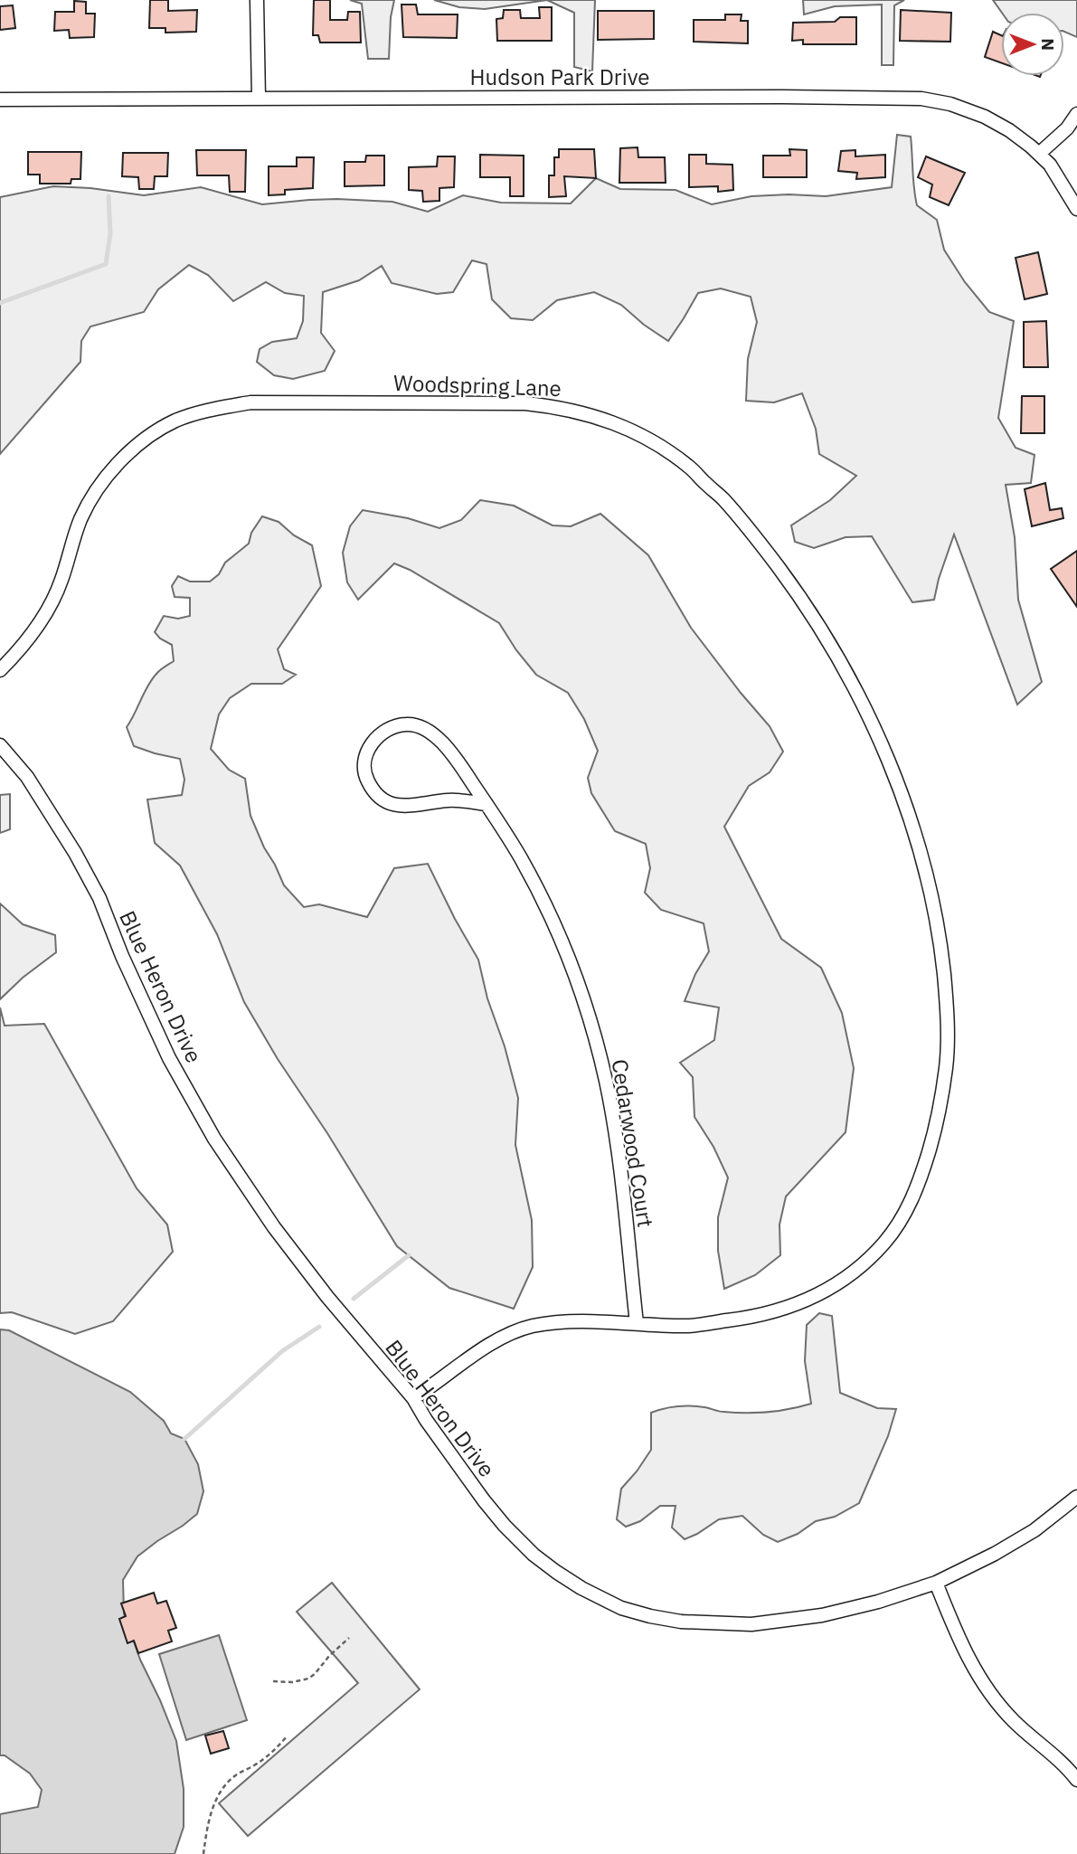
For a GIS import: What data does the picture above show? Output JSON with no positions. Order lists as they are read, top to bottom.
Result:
{
  "streets": {
    "street": [
      "Hudson Park Drive",
      "Woodspring Lane",
      "Blue Heron Drive",
      "Cedarwood Court"
    ]
  },
  "crossings": [
    ["Woodspring Lane", "Blue Heron Drive"],
    ["Woodspring Lane", "Cedarwood Court"]
  ],
  "north": "right"
}
